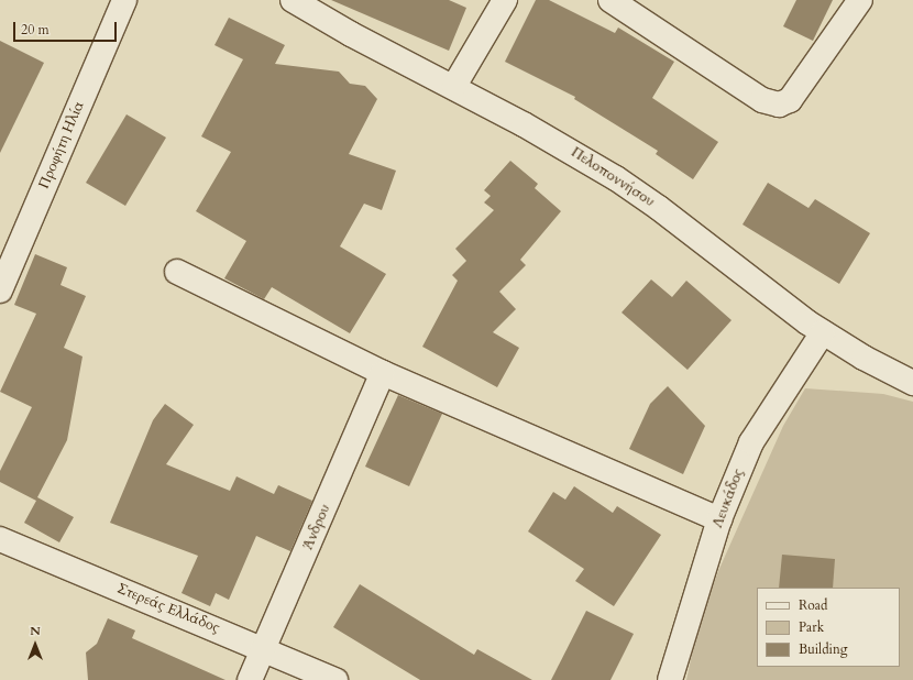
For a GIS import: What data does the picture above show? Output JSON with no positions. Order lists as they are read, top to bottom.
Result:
{
  "streets": {
    "street": [
      "Προφήτη Ηλία",
      "Πελοποννήσου",
      "Λευκάδος",
      "Άνδρου",
      "Στερεάς Ελλάδος"
    ]
  },
  "crossings": [
    ["Πελοποννήσου", "Λευκάδος"],
    ["Άνδρου", "Στερεάς Ελλάδος"]
  ],
  "legend": ["Road", "Park", "Building"],
  "scale_bar": "20 m",
  "north": "top"
}
